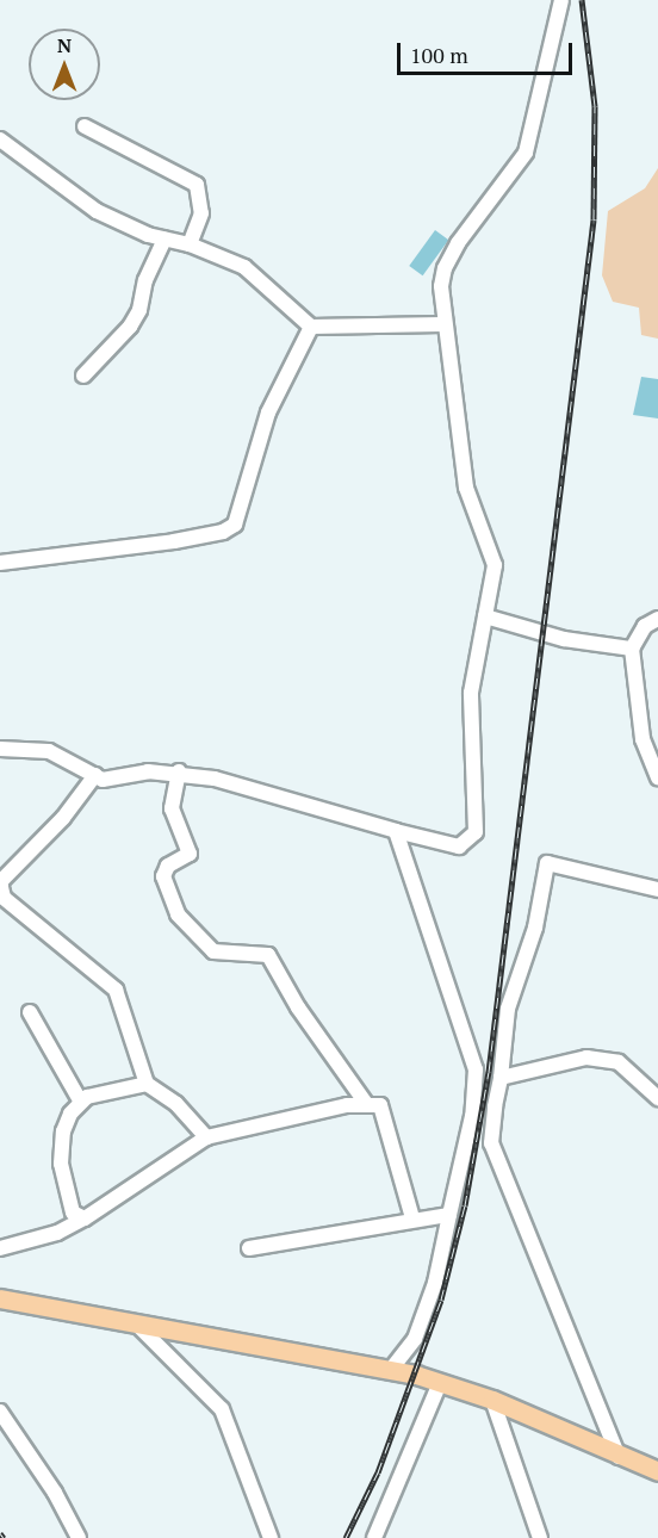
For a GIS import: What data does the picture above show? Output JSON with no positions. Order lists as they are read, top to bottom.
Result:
{
  "scale_bar": "100 m",
  "north": "top"
}
